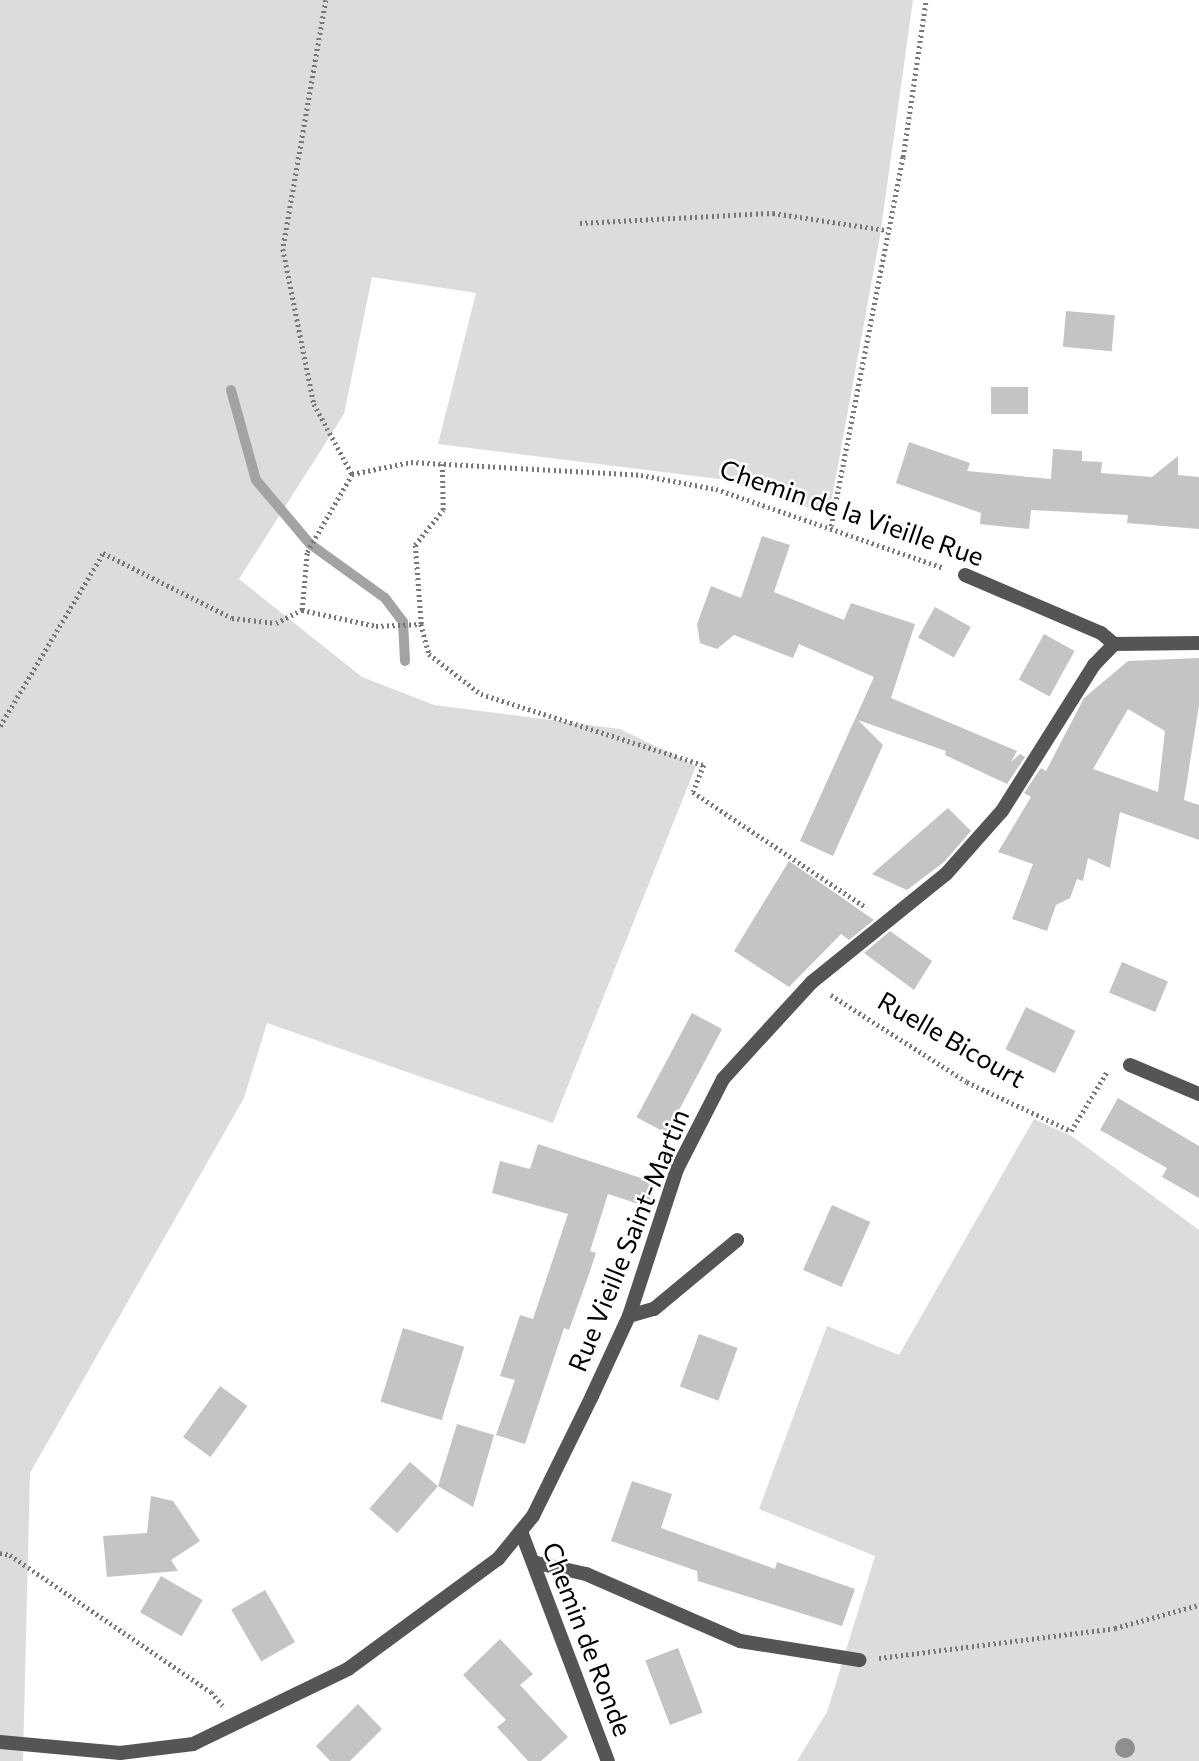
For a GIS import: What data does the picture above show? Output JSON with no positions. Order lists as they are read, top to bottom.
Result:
{
  "streets": {
    "street": ["Chemin de la Vieille Rue", "Rue Vieille Saint-Martin", "Chemin de Ronde"],
    "path": ["Ruelle Bicourt"]
  },
  "crossings": [
    ["Chemin de la Vieille Rue", "Rue Vieille Saint-Martin"],
    ["Ruelle Bicourt", "Rue Vieille Saint-Martin"],
    ["Rue Vieille Saint-Martin", "Chemin de Ronde"]
  ]
}
